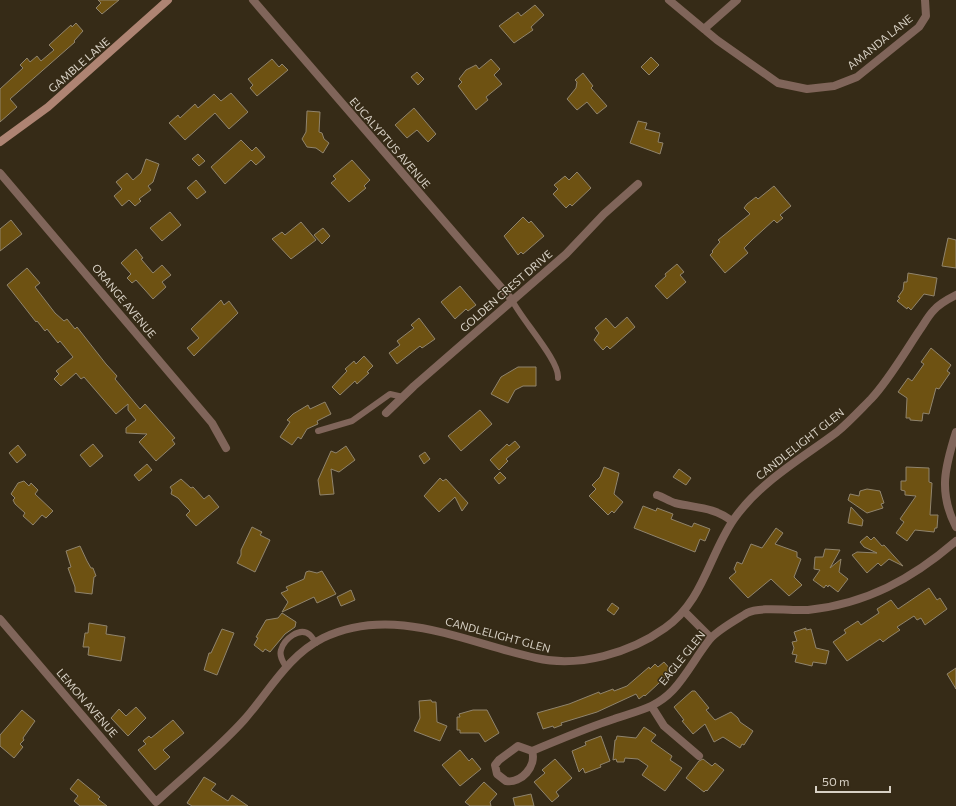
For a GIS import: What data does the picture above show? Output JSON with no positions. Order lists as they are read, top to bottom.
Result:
{
  "streets": {
    "street": [
      "AMANDA LANE",
      "GAMBLE LANE",
      "EUCALYPTUS AVENUE",
      "GOLDEN CREST DRIVE",
      "ORANGE AVENUE",
      "CANDLELIGHT GLEN",
      "EAGLE GLEN",
      "LEMON AVENUE"
    ]
  },
  "crossings": [
    ["EUCALYPTUS AVENUE", "GOLDEN CREST DRIVE"],
    ["CANDLELIGHT GLEN", "LEMON AVENUE"]
  ],
  "scale_bar": "50 m"
}
